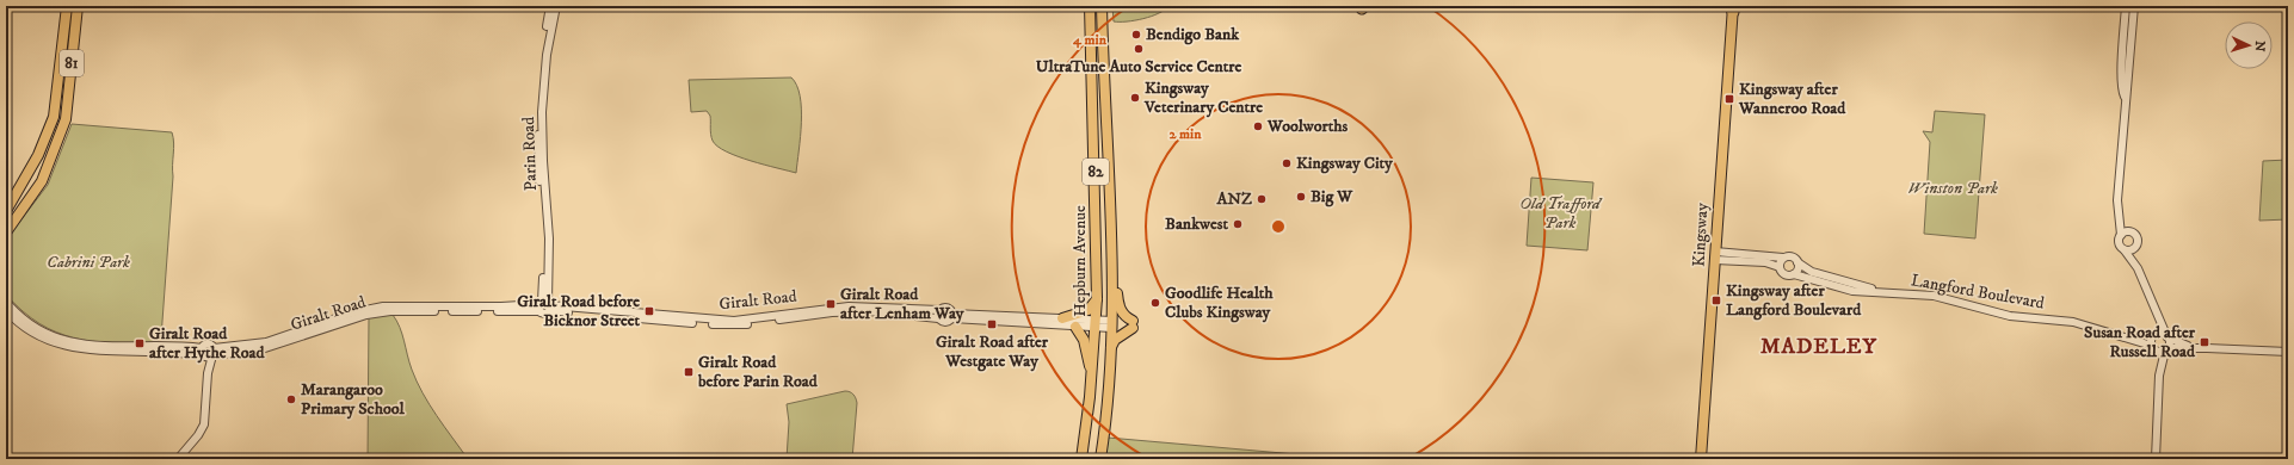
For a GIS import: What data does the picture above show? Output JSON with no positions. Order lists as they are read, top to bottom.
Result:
{
  "streets": {
    "main road": [
      "81",
      "82",
      "Kingsway",
      "Hepburn Avenue"
    ],
    "street": ["Parin Road", "Langford Boulevard", "Giralt Road"]
  },
  "crossings": [
    ["Parin Road", "Giralt Road"]
  ],
  "districts": ["MADELEY"],
  "parks": ["Winston Park", "Old Trafford Park", "Cabrini Park"],
  "places": {
    "other": [
      "Bendigo Bank",
      "UltraTune Auto Service Centre",
      "Kingsway Veterinary Centre",
      "Woolworths",
      "Kingsway City",
      "Big W",
      "ANZ",
      "Bankwest",
      "Goodlife Health Clubs Kingsway",
      "Marangaroo Primary School"
    ],
    "transit": [
      "Kingsway after Wanneroo Road",
      "Kingsway after Langford Boulevard",
      "Giralt Road after Lenham Way",
      "Giralt Road before Bicknor Street",
      "Giralt Road after Westgate Way",
      "Susan Road after Russell Road",
      "Giralt Road after Hythe Road",
      "Giralt Road before Parin Road"
    ]
  },
  "north": "right",
  "rings": ["4 min", "2 min"]
}
